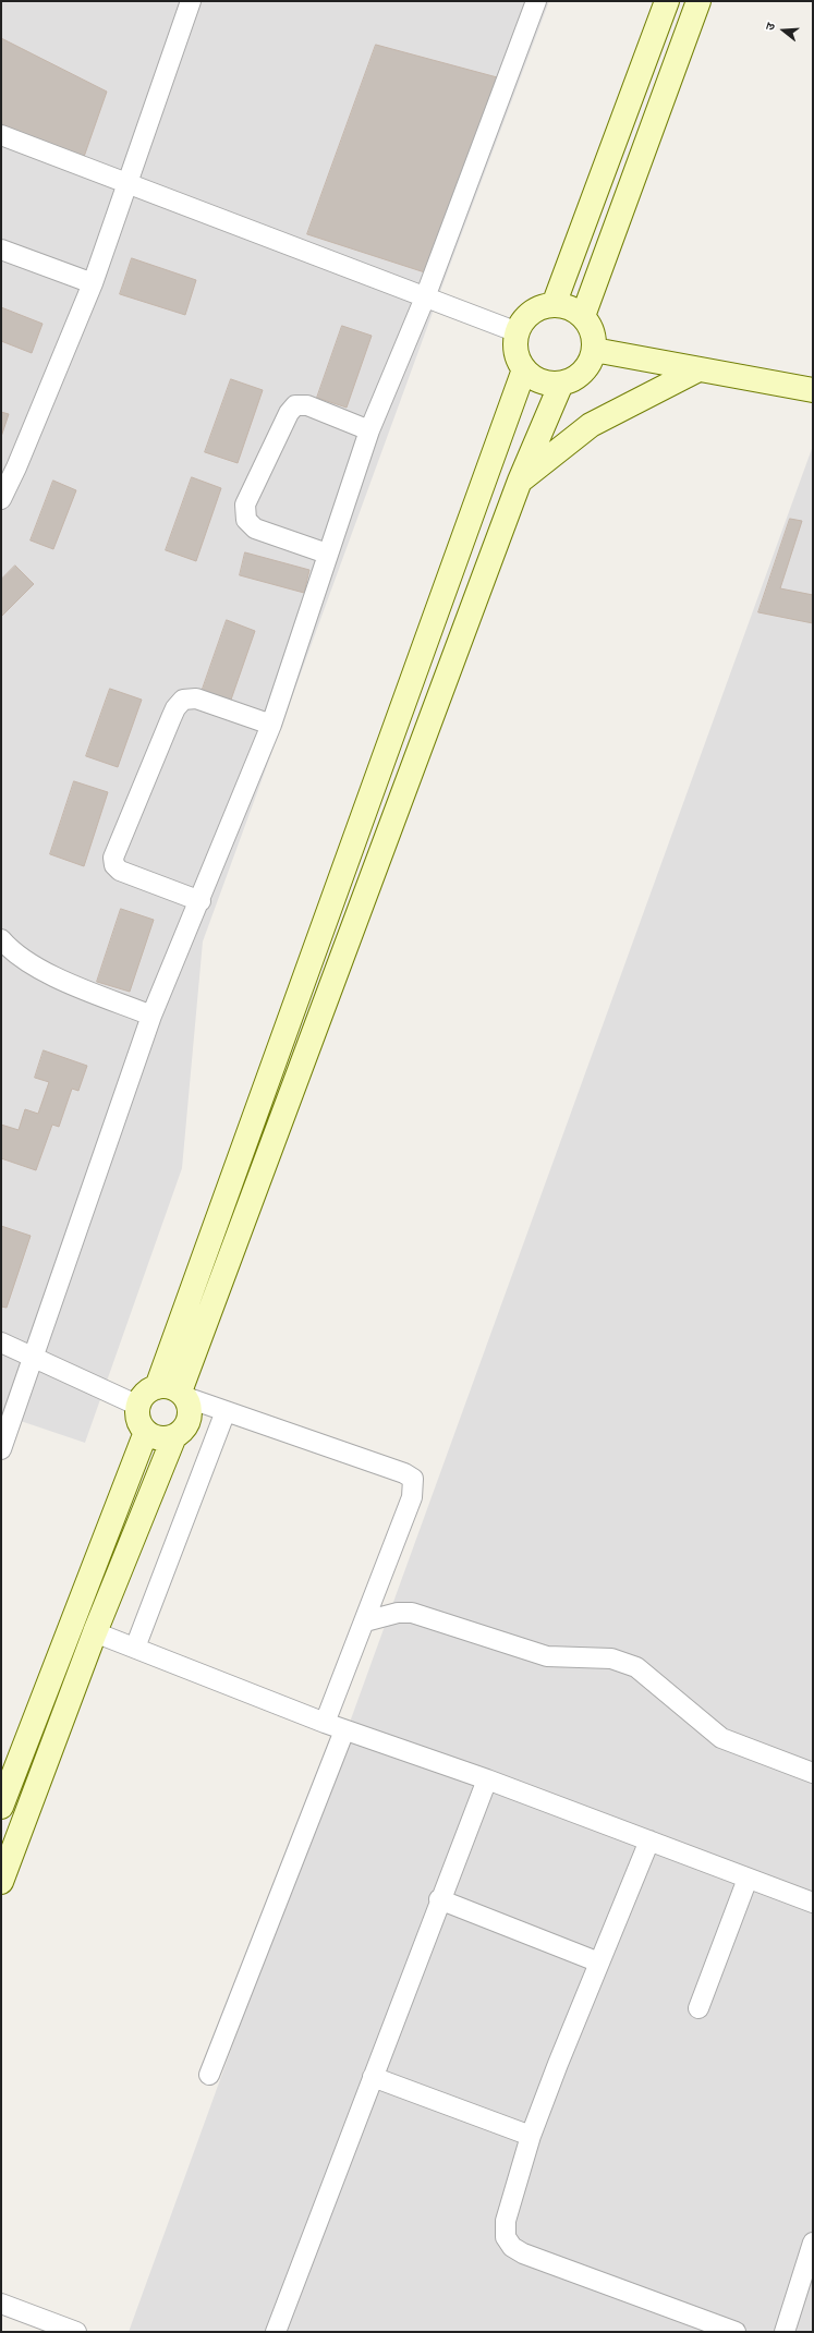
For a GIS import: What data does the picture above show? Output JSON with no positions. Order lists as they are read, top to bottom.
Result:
{
  "north": "left"
}
